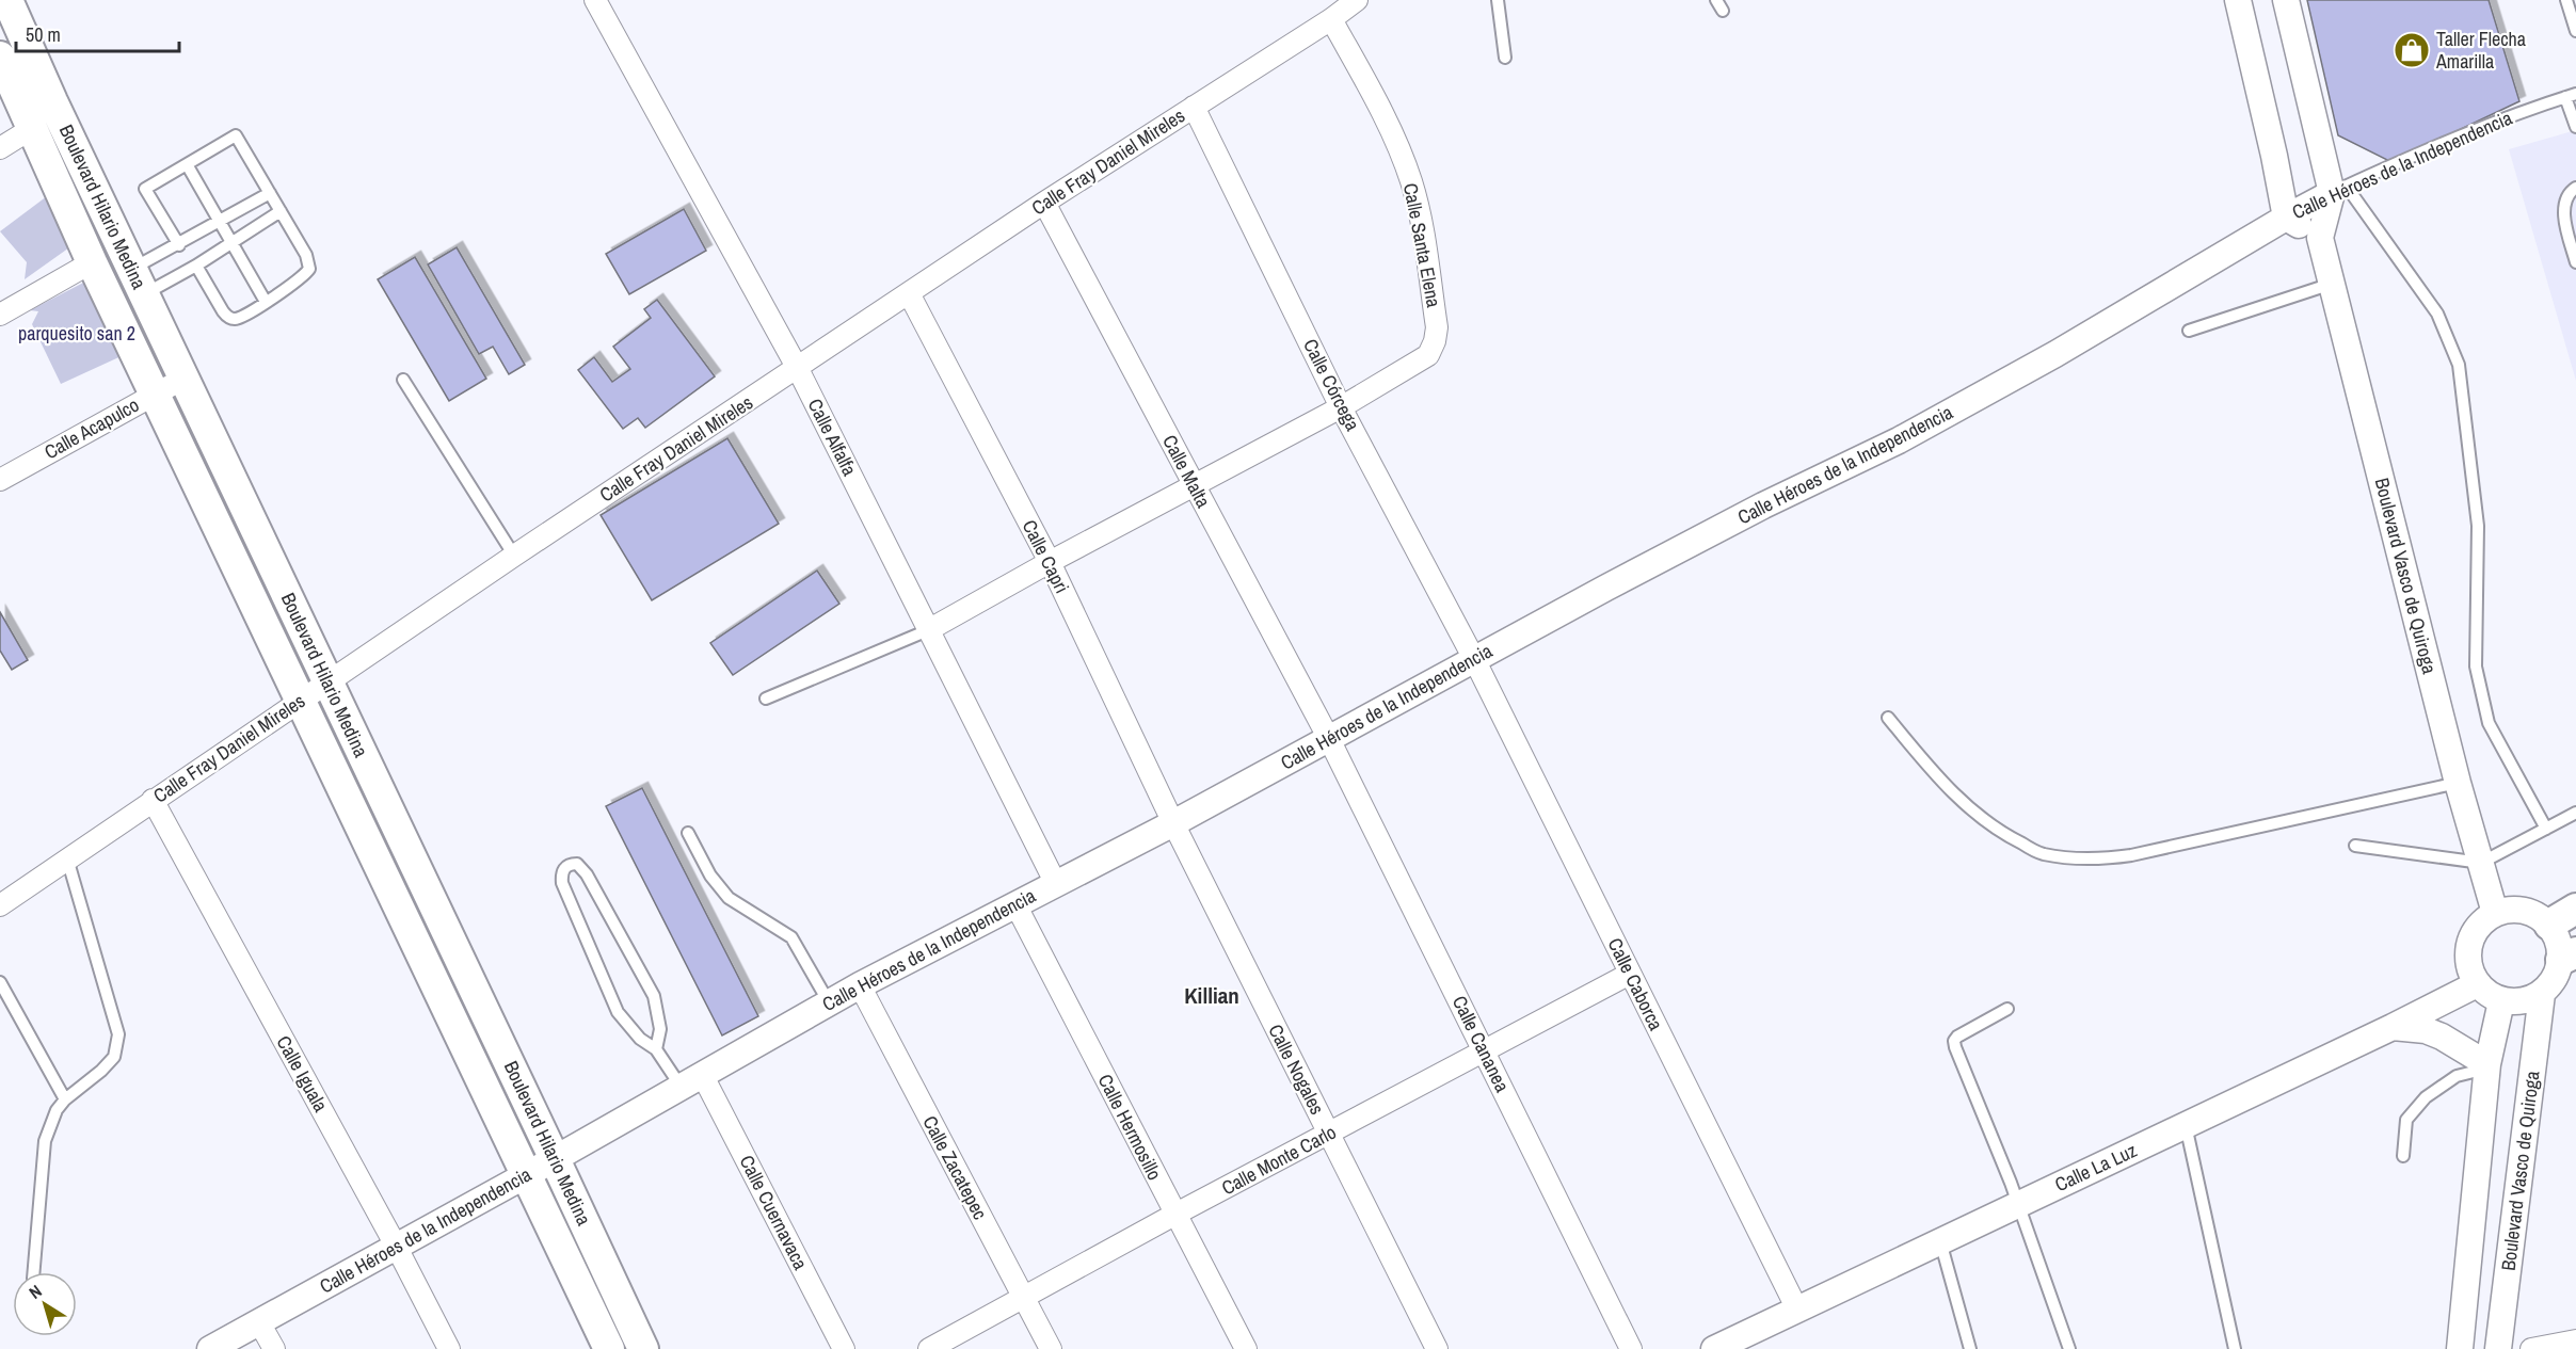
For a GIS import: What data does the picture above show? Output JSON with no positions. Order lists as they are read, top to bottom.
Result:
{
  "streets": {
    "main road": ["Boulevard Hilario Medina"],
    "street": [
      "Calle Fray Daniel Mireles",
      "Calle Héroes de la Independencia",
      "Calle Santa Elena",
      "Calle Córcega",
      "Calle Acapulco",
      "Calle Alfalfa",
      "Calle Malta",
      "Calle Capri",
      "Boulevard Vasco de Quiroga",
      "Calle Caborca",
      "Calle Cananea",
      "Calle Nogales",
      "Calle Iguala",
      "Calle Hermosillo",
      "Calle Monte Carlo",
      "Calle Zacatepec",
      "Calle La Luz",
      "Calle Cuernavaca"
    ]
  },
  "crossings": [
    ["Calle Fray Daniel Mireles", "Boulevard Hilario Medina"],
    ["Calle Fray Daniel Mireles", "Calle Santa Elena"],
    ["Calle Fray Daniel Mireles", "Calle Córcega"],
    ["Calle Fray Daniel Mireles", "Calle Alfalfa"],
    ["Calle Fray Daniel Mireles", "Calle Malta"],
    ["Calle Fray Daniel Mireles", "Calle Capri"],
    ["Calle Fray Daniel Mireles", "Calle Iguala"],
    ["Calle Héroes de la Independencia", "Boulevard Hilario Medina"],
    ["Calle Héroes de la Independencia", "Calle Córcega"],
    ["Calle Héroes de la Independencia", "Calle Alfalfa"],
    ["Calle Héroes de la Independencia", "Calle Malta"],
    ["Calle Héroes de la Independencia", "Calle Capri"],
    ["Calle Héroes de la Independencia", "Boulevard Vasco de Quiroga"],
    ["Calle Héroes de la Independencia", "Calle Caborca"],
    ["Calle Héroes de la Independencia", "Calle Cananea"],
    ["Calle Héroes de la Independencia", "Calle Nogales"],
    ["Calle Héroes de la Independencia", "Calle Iguala"],
    ["Calle Héroes de la Independencia", "Calle Hermosillo"],
    ["Calle Héroes de la Independencia", "Calle Zacatepec"],
    ["Calle Héroes de la Independencia", "Calle Cuernavaca"],
    ["Boulevard Hilario Medina", "Calle Acapulco"],
    ["Calle Santa Elena", "Calle Córcega"],
    ["Calle Córcega", "Calle Caborca"],
    ["Calle Malta", "Calle Cananea"],
    ["Calle Capri", "Calle Nogales"],
    ["Boulevard Vasco de Quiroga", "Calle La Luz"],
    ["Calle Caborca", "Calle Monte Carlo"],
    ["Calle Caborca", "Calle La Luz"],
    ["Calle Cananea", "Calle Monte Carlo"],
    ["Calle Nogales", "Calle Monte Carlo"],
    ["Calle Hermosillo", "Calle Monte Carlo"],
    ["Calle Monte Carlo", "Calle Zacatepec"]
  ],
  "districts": ["Killian"],
  "parks": ["parquesito san 2"],
  "places": {
    "shop": ["Taller Flecha Amarilla"]
  },
  "scale_bar": "50 m",
  "north": "top left"
}
